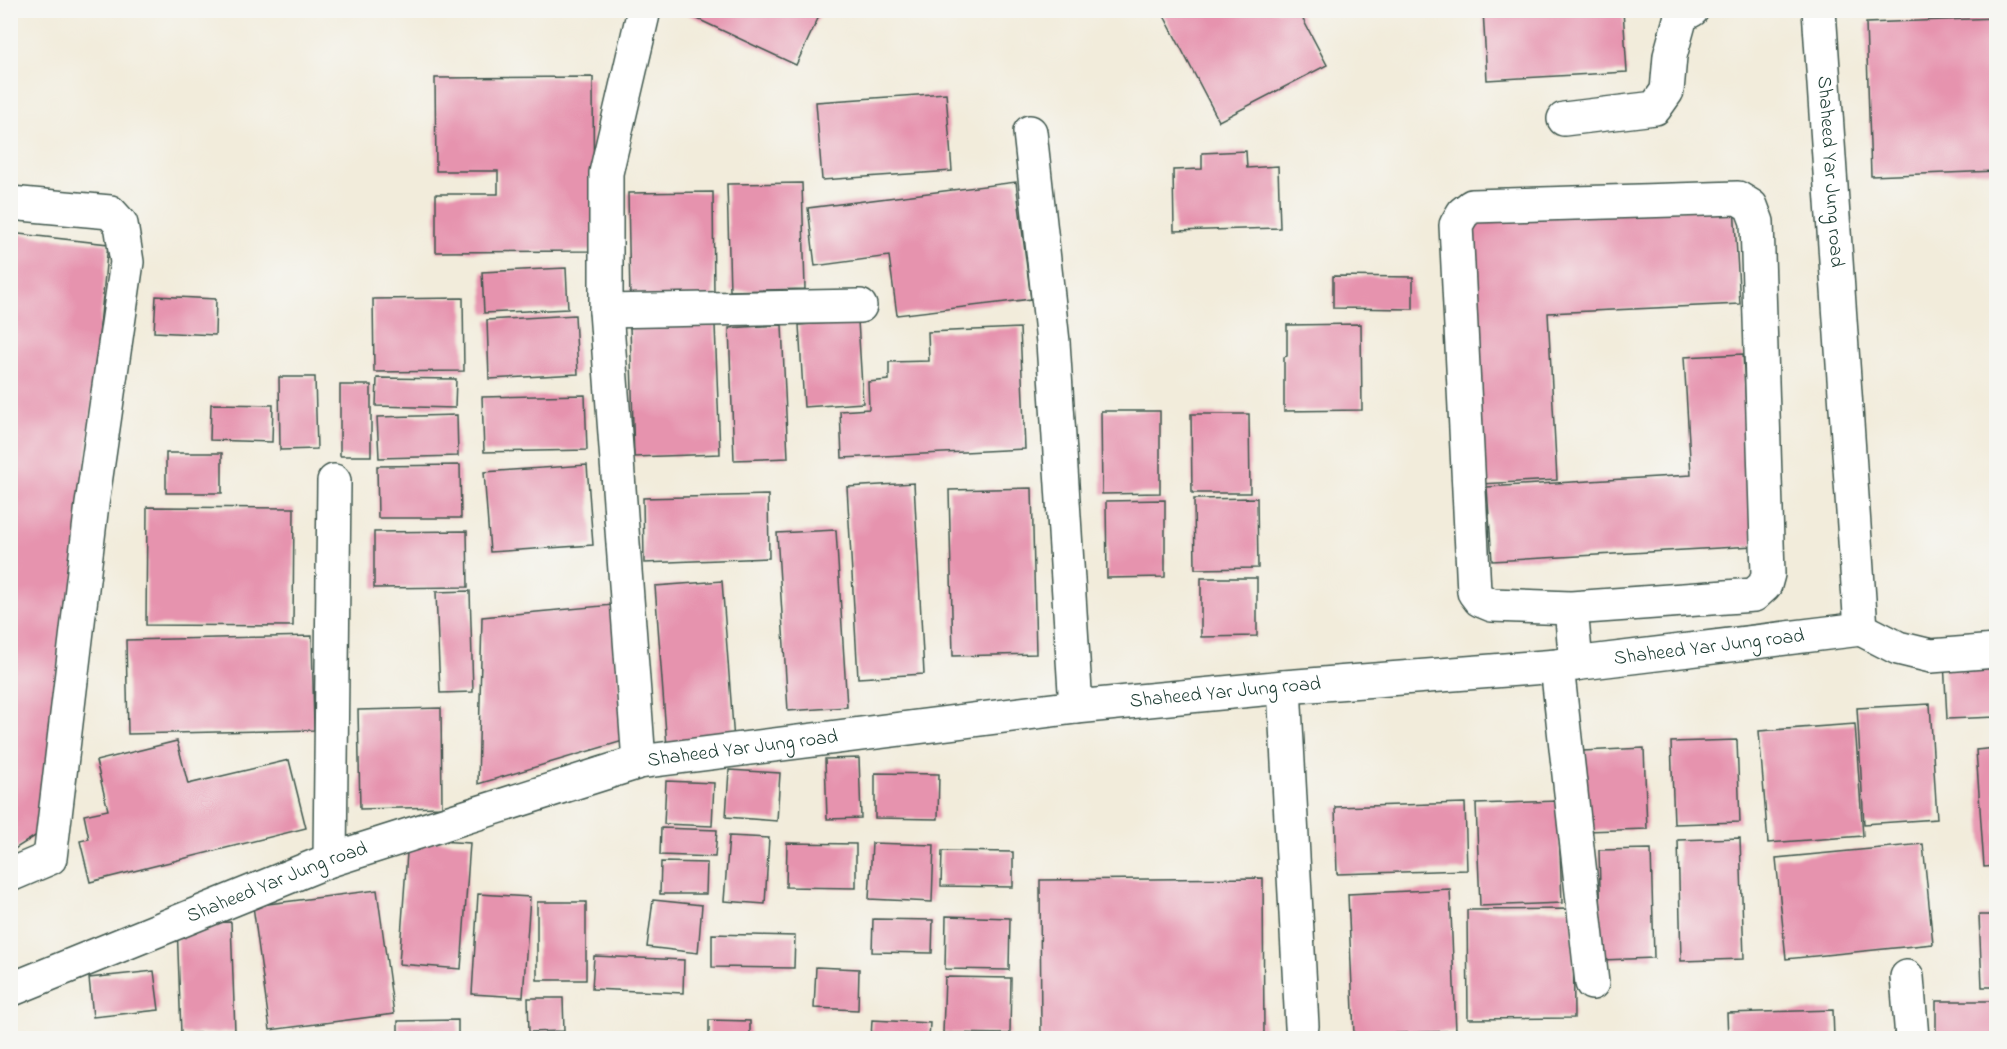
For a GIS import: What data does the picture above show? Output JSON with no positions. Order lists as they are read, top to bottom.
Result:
{
  "streets": {
    "street": ["Shaheed Yar Jung road"]
  }
}
